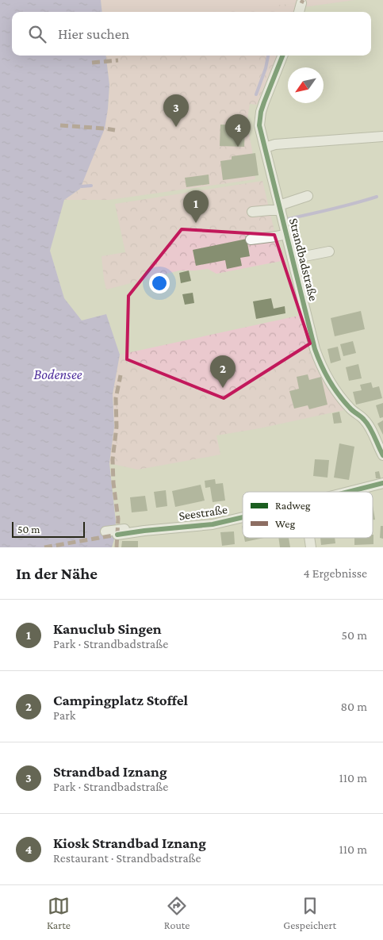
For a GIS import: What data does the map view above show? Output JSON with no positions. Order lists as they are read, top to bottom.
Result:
{
  "streets": {
    "street": ["Strandbadstraße", "Seestraße"]
  },
  "water": ["Bodensee"],
  "legend": ["Radweg", "Weg"],
  "scale_bar": "50 m",
  "north": "bottom left",
  "page": {
    "search": "Hier suchen",
    "pins": [
      "3",
      "4",
      "1",
      "2"
    ],
    "scale": "50 m",
    "heading": ["In der Nähe", "4 Ergebnisse"],
    "list": [
      {
        "mark": "1",
        "name": "Kanuclub Singen",
        "note": "Park · Strandbadstraße",
        "value": "50 m"
      },
      {
        "mark": "2",
        "name": "Campingplatz Stoffel",
        "note": "Park",
        "value": "80 m"
      },
      {
        "mark": "3",
        "name": "Strandbad Iznang",
        "note": "Park · Strandbadstraße",
        "value": "110 m"
      },
      {
        "mark": "4",
        "name": "Kiosk Strandbad Iznang",
        "note": "Restaurant · Strandbadstraße",
        "value": "110 m"
      }
    ],
    "nav": ["Karte", "Route", "Gespeichert"]
  }
}
